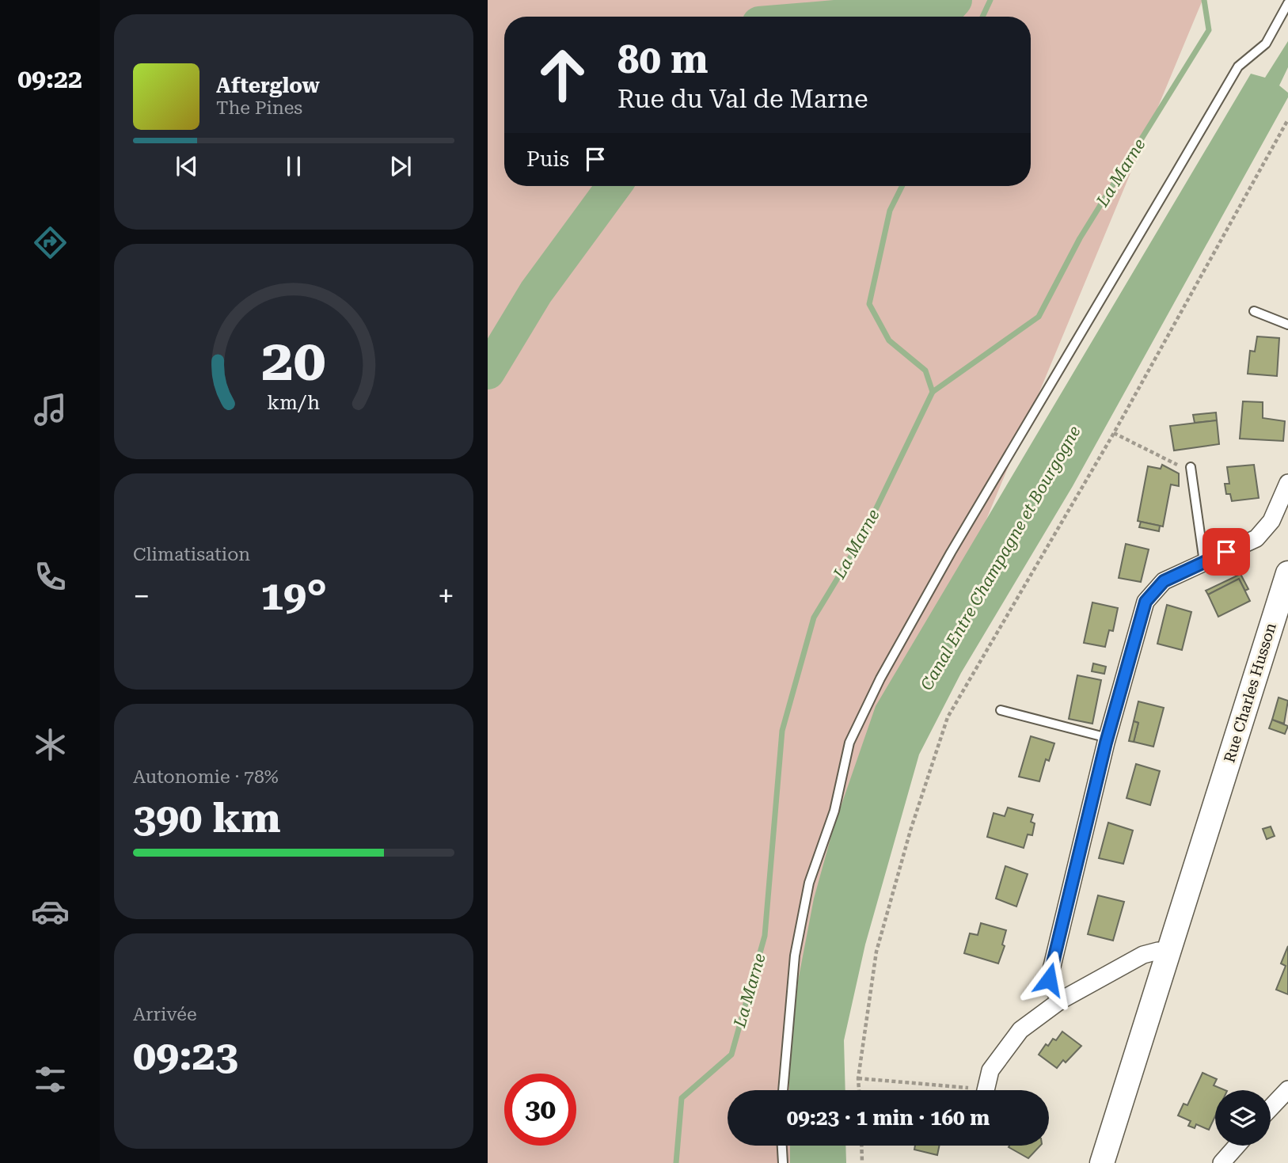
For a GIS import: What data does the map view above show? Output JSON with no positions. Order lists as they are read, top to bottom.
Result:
{
  "streets": {
    "street": ["Rue Charles Husson"]
  },
  "water": ["La Marne", "Canal Entre Champagne et Bourgogne"],
  "page": {
    "tabs": "09:22",
    "turn": ["80 m", "Rue du Val de Marne"],
    "song": ["Afterglow", "The Pines"],
    "then": "Puis",
    "tile": [
      "Climatisation",
      ["Autonomie · 78%", "390 km"],
      ["Arrivée", "09:23"]
    ],
    "heat": ["−", "19°", "+"],
    "limit": "30",
    "trip": "09:23 · 1 min · 160 m",
    "gauge": ["20", "km/h"]
  }
}
